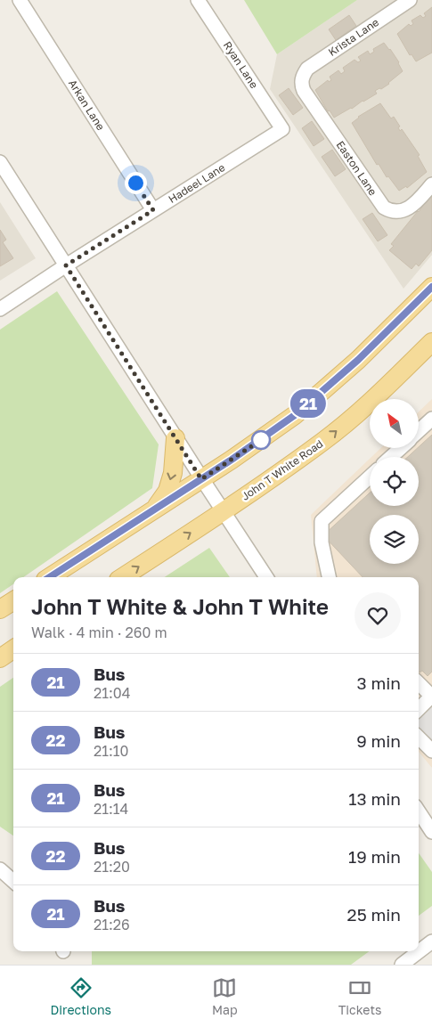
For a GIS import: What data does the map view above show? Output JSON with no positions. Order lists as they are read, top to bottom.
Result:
{
  "streets": {
    "main road": ["John T White Road"],
    "street": [
      "Krista Lane",
      "Ryan Lane",
      "Arkan Lane",
      "Easton Lane",
      "Hadeel Lane"
    ]
  },
  "crossings": [
    ["Krista Lane", "Easton Lane"],
    ["Ryan Lane", "Hadeel Lane"],
    ["Arkan Lane", "Hadeel Lane"]
  ],
  "lines": ["bus line 21"],
  "north": "top left",
  "page": {
    "on_map": "21",
    "heading": ["John T White & John T White", "Walk · 4 min · 260 m"],
    "list": [
      {
        "mark": "21",
        "name": "Bus",
        "note": "21:04",
        "value": "3 min"
      },
      {
        "mark": "22",
        "name": "Bus",
        "note": "21:10",
        "value": "9 min"
      },
      {
        "mark": "21",
        "name": "Bus",
        "note": "21:14",
        "value": "13 min"
      },
      {
        "mark": "22",
        "name": "Bus",
        "note": "21:20",
        "value": "19 min"
      },
      {
        "mark": "21",
        "name": "Bus",
        "note": "21:26",
        "value": "25 min"
      }
    ],
    "tabs": ["Directions", "Map", "Tickets"]
  }
}
